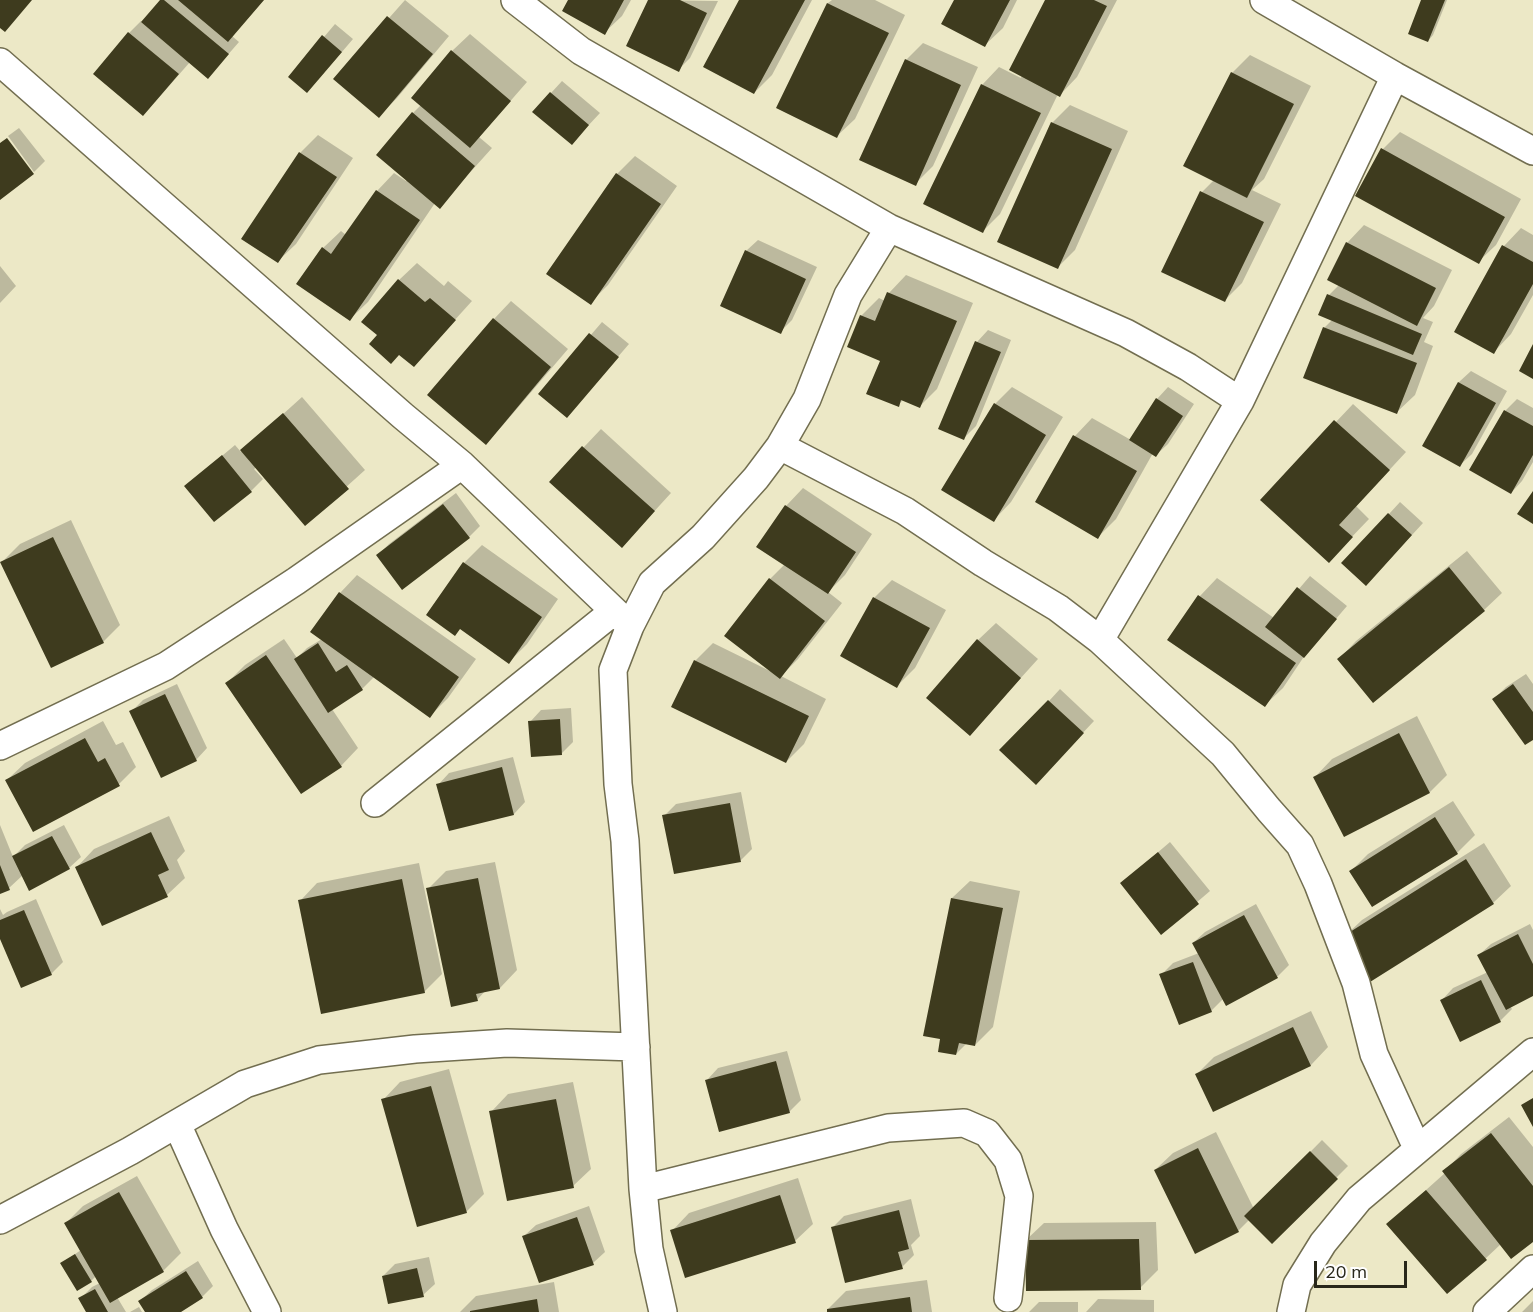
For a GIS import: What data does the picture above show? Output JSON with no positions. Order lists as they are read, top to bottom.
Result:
{
  "scale_bar": "20 m"
}
